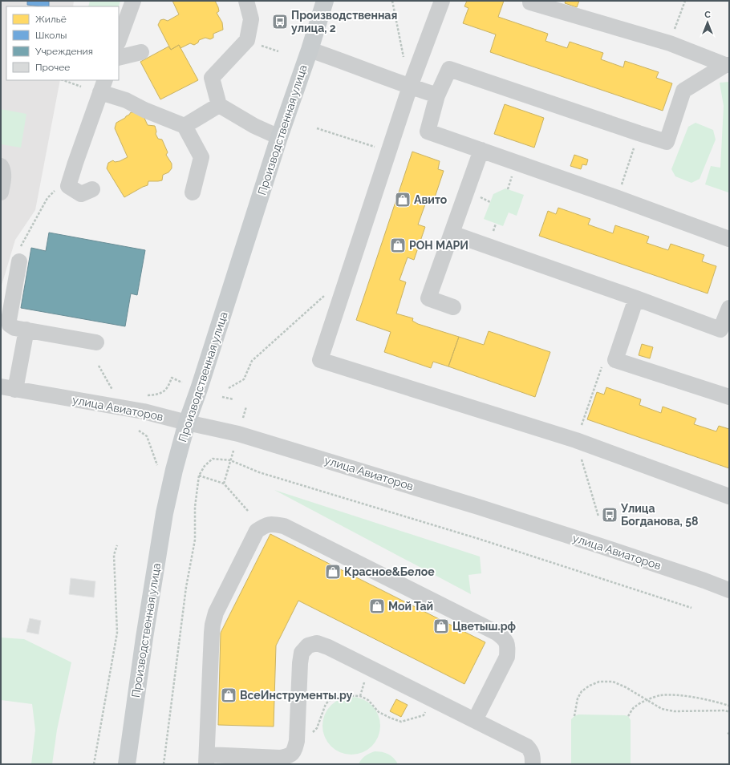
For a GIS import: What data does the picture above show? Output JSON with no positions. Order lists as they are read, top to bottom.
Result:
{
  "streets": {
    "main road": ["Производственная улица"],
    "street": ["улица Авиаторов"]
  },
  "crossings": [
    ["Производственная улица", "улица Авиаторов"]
  ],
  "places": {
    "bus stop": ["Производственная улица, 2", "Улица Богданова, 58"],
    "shop": [
      "Авито",
      "РОН МАРИ",
      "Красное&Белое",
      "Мой Тай",
      "Цветыш.рф",
      "ВсеИнструменты.ру"
    ]
  },
  "legend": [
    "Жильё",
    "Школы",
    "Учреждения",
    "Прочее"
  ],
  "north": "top"
}
